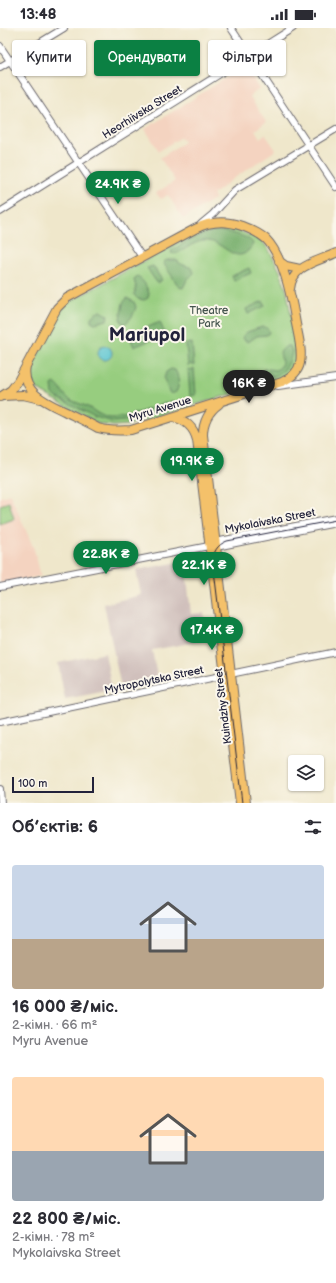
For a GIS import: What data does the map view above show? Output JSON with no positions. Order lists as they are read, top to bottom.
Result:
{
  "streets": {
    "main road": ["Myru Avenue", "Kuindzhy Street"],
    "street": ["Heorhiivska Street", "Mykolaivska Street", "Mytropolytska Street"]
  },
  "crossings": [
    ["Myru Avenue", "Kuindzhy Street"],
    ["Mykolaivska Street", "Kuindzhy Street"],
    ["Mytropolytska Street", "Kuindzhy Street"]
  ],
  "districts": ["Mariupol"],
  "parks": ["Theatre Park"],
  "scale_bar": "100 m",
  "page": {
    "status": "13:48",
    "chip": ["Купити", "Орендувати", "Фільтри"],
    "price": [
      "24.9K ₴",
      "16K ₴",
      "19.9K ₴",
      "22.8K ₴",
      "22.1K ₴",
      "17.4K ₴"
    ],
    "scale": "100 m",
    "heading": "Об’єктів: 6",
    "list": [
      {
        "name": "16 000 ₴/міс.",
        "note": "2-кімн. · 66 m² · Myru Avenue"
      },
      {
        "name": "22 800 ₴/міс.",
        "note": "2-кімн. · 78 m² · Mykolaivska Street"
      }
    ]
  }
}
